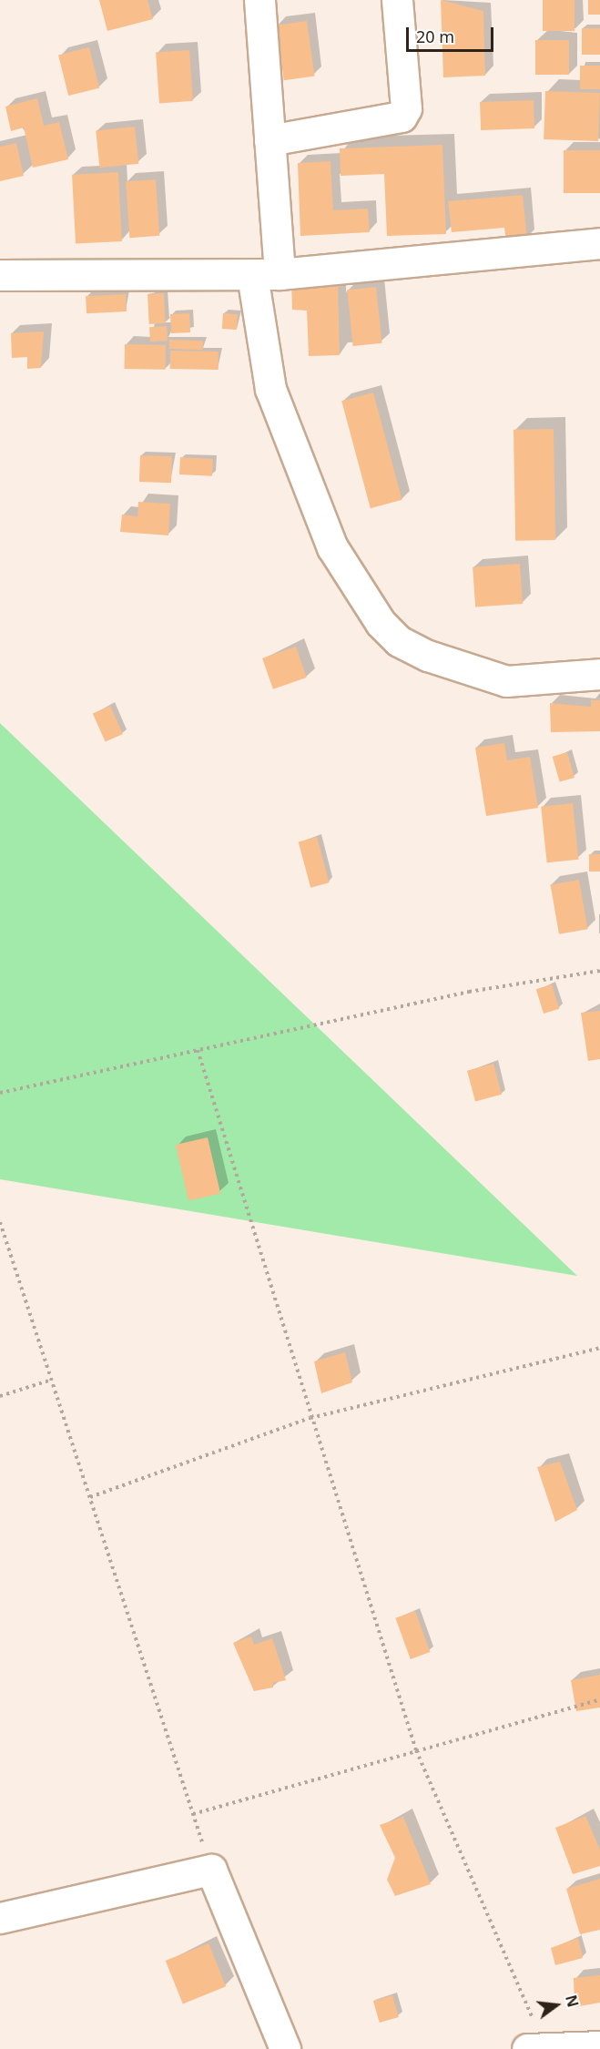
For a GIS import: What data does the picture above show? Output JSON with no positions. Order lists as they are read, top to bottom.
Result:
{
  "scale_bar": "20 m",
  "north": "right"
}
